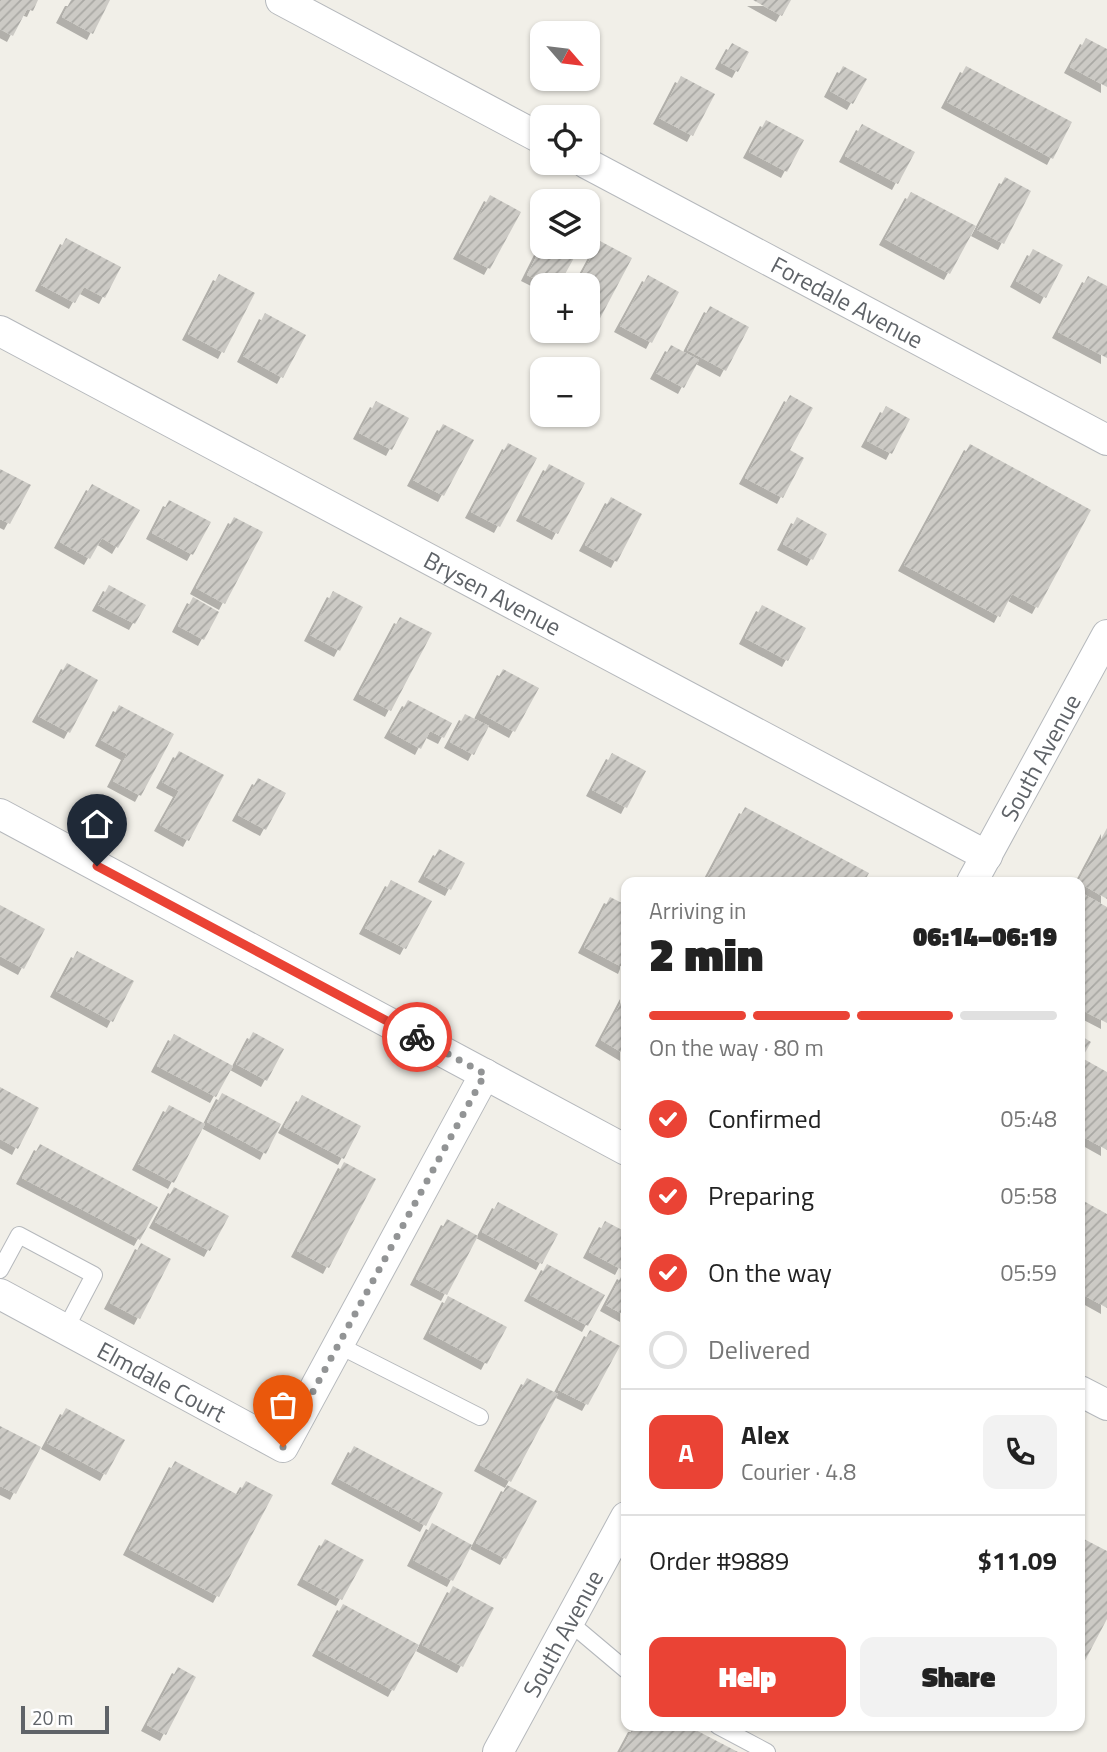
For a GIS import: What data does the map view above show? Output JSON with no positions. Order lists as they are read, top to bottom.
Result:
{
  "streets": {
    "street": [
      "Foredale Avenue",
      "Brysen Avenue",
      "South Avenue",
      "Elmdale Court"
    ]
  },
  "crossings": [
    ["Brysen Avenue", "South Avenue"]
  ],
  "scale_bar": "20 m",
  "north": "bottom right",
  "page": {
    "map_buttons": ["+", "−"],
    "heading": ["2 min", "Arriving in", "06:14–06:19"],
    "panel": [
      "Alex",
      "Courier · 4.8",
      "Order #9889",
      "$11.09"
    ],
    "bar": "On the way · 80 m",
    "list": [
      ["Confirmed", "05:48"],
      ["Preparing", "05:58"],
      ["On the way", "05:59"],
      "Delivered"
    ],
    "round": "A",
    "buttons": ["Help", "Share"],
    "scale": "20 m"
  }
}
